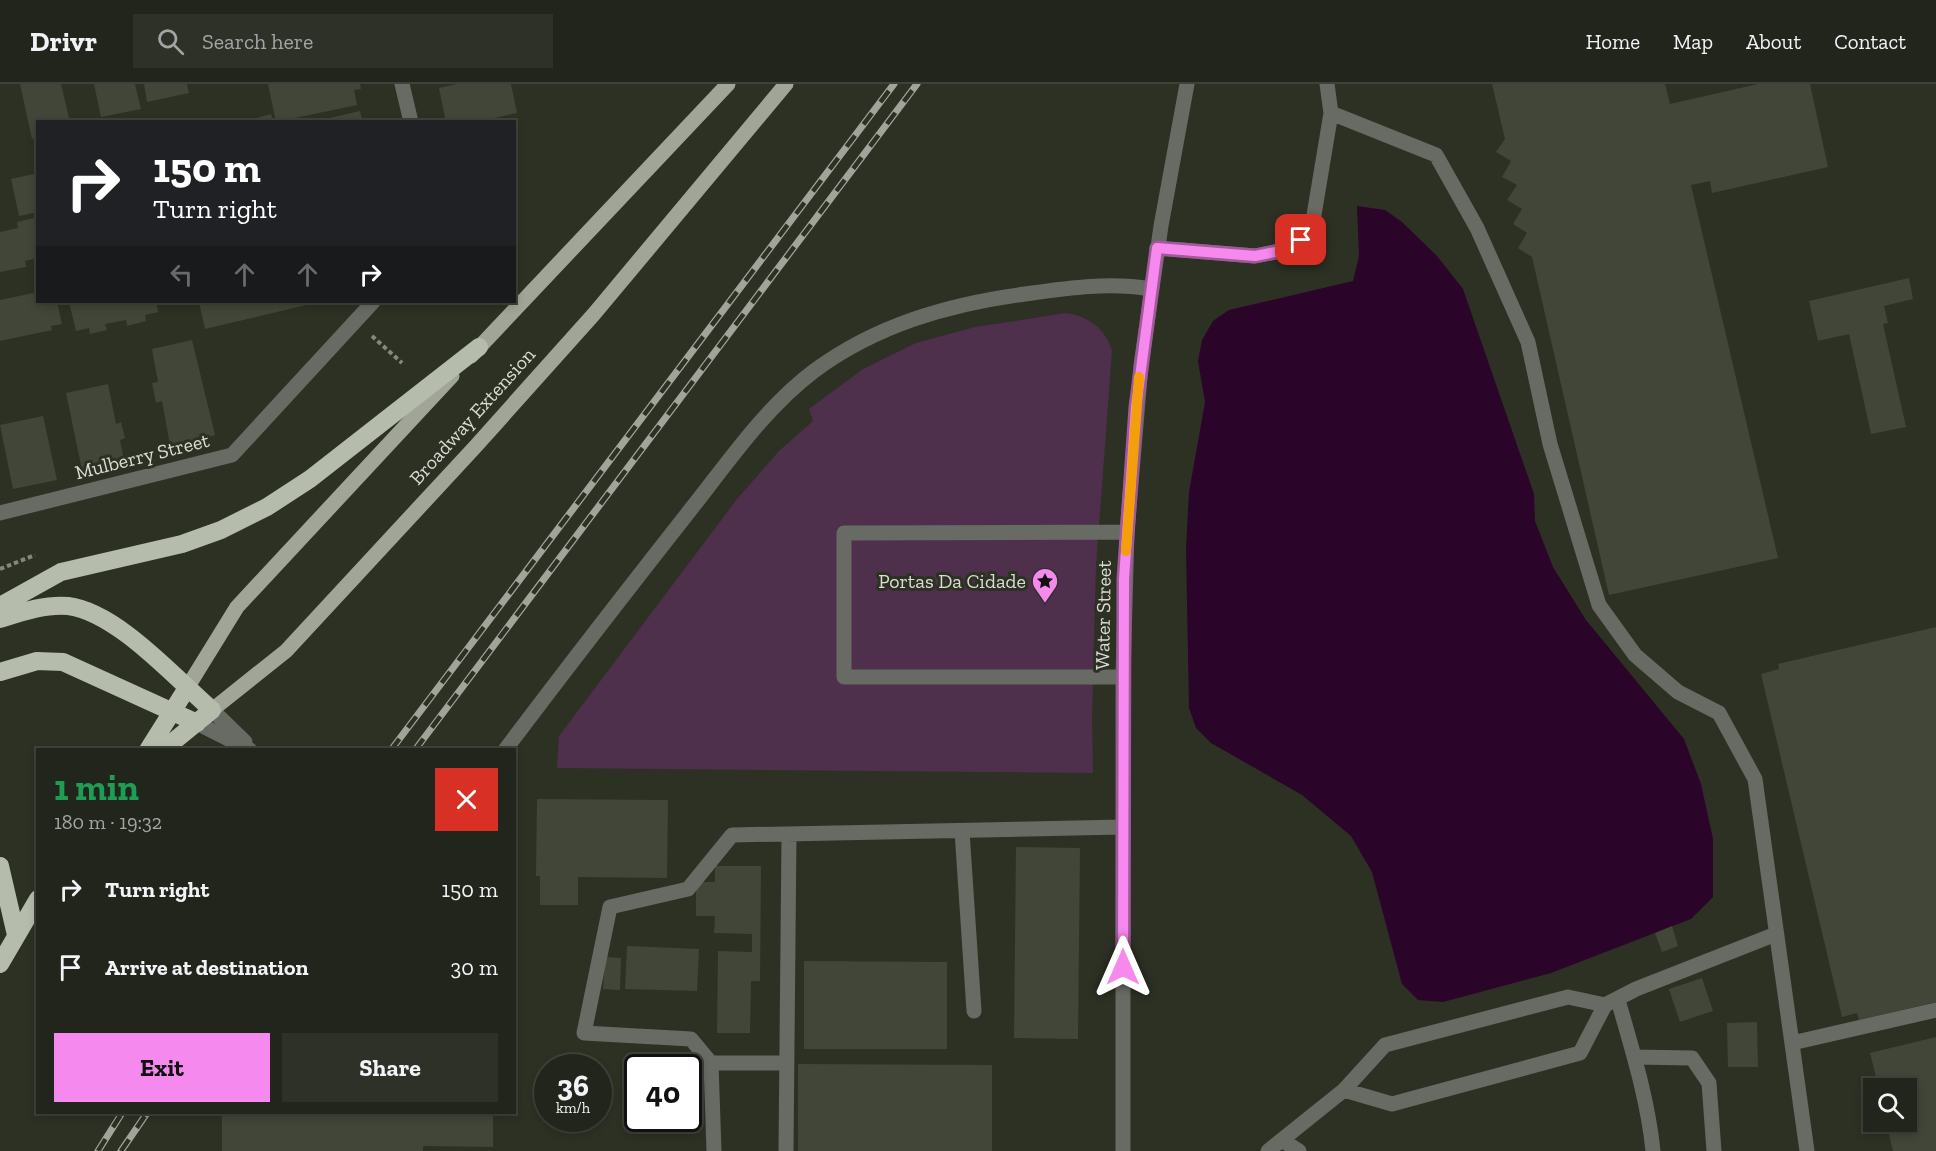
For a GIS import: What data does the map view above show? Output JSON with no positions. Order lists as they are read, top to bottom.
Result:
{
  "streets": {
    "highway": ["Broadway Extension"],
    "street": ["Mulberry Street", "Water Street"]
  },
  "places": {
    "place": ["Portas Da Cidade"]
  },
  "page": {
    "header": "Drivr",
    "search": "Search here",
    "nav": [
      "Home",
      "Map",
      "About",
      "Contact"
    ],
    "turn": ["150 m", "Turn right"],
    "heading": ["1 min", "180 m · 19:32"],
    "list": [
      {
        "name": "Turn right",
        "value": "150 m"
      },
      {
        "name": "Arrive at destination",
        "value": "30 m"
      }
    ],
    "buttons": ["Exit", "Share"],
    "speed": "36 km/h",
    "limit": "40"
  }
}
